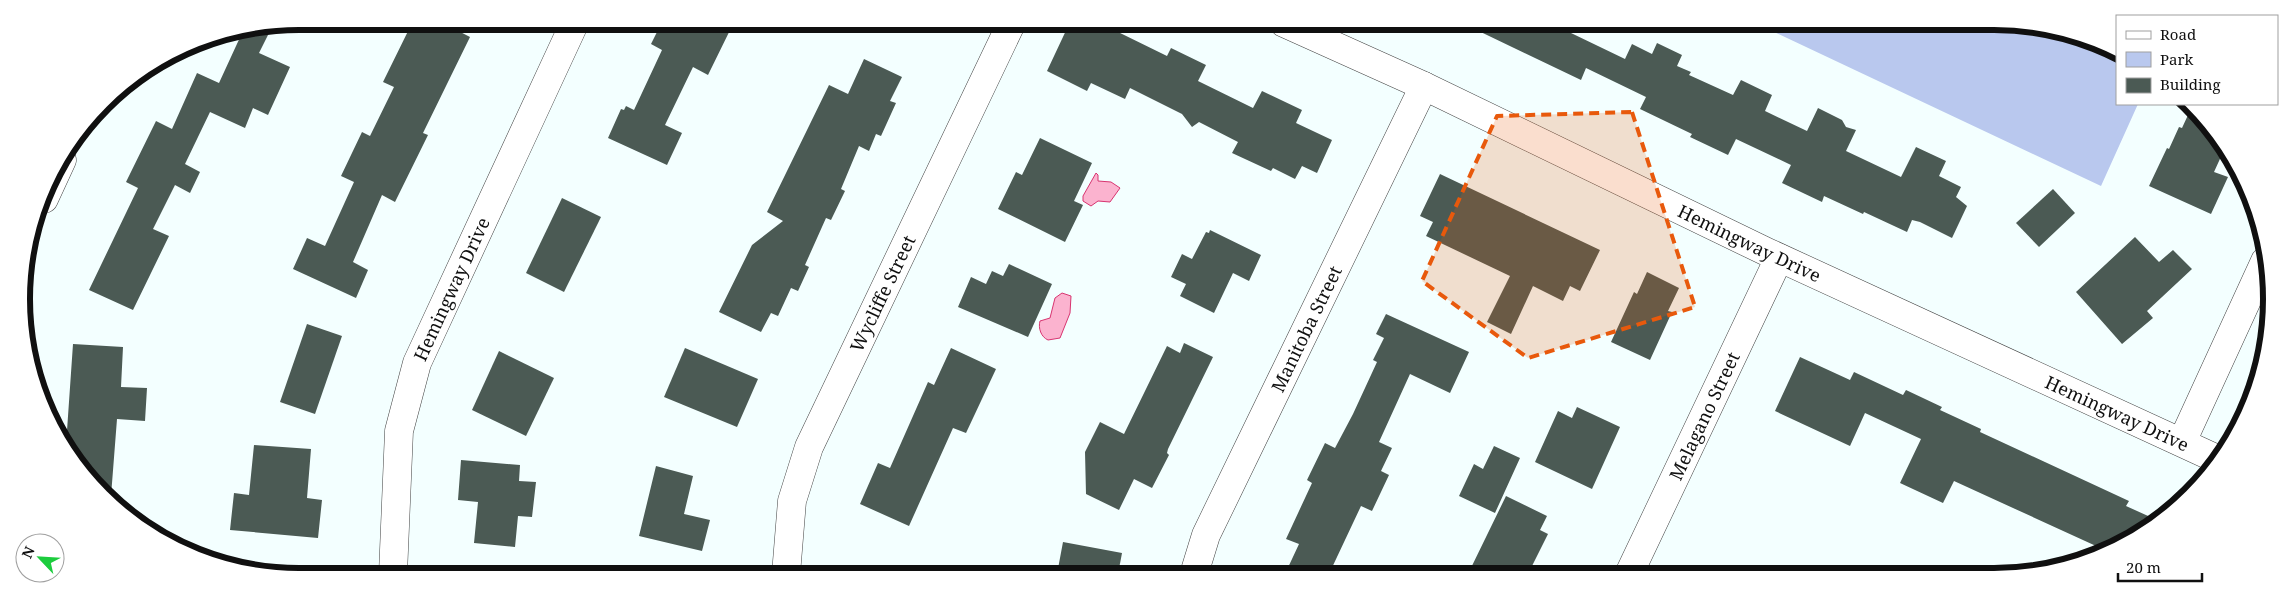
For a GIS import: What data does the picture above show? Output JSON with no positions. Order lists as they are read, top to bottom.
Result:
{
  "streets": {
    "street": [
      "Hemingway Drive",
      "Wycliffe Street",
      "Manitoba Street",
      "Melagano Street"
    ]
  },
  "crossings": [
    ["Hemingway Drive", "Manitoba Street"],
    ["Hemingway Drive", "Melagano Street"]
  ],
  "legend": ["Road", "Park", "Building"],
  "scale_bar": "20 m",
  "north": "top left"
}
